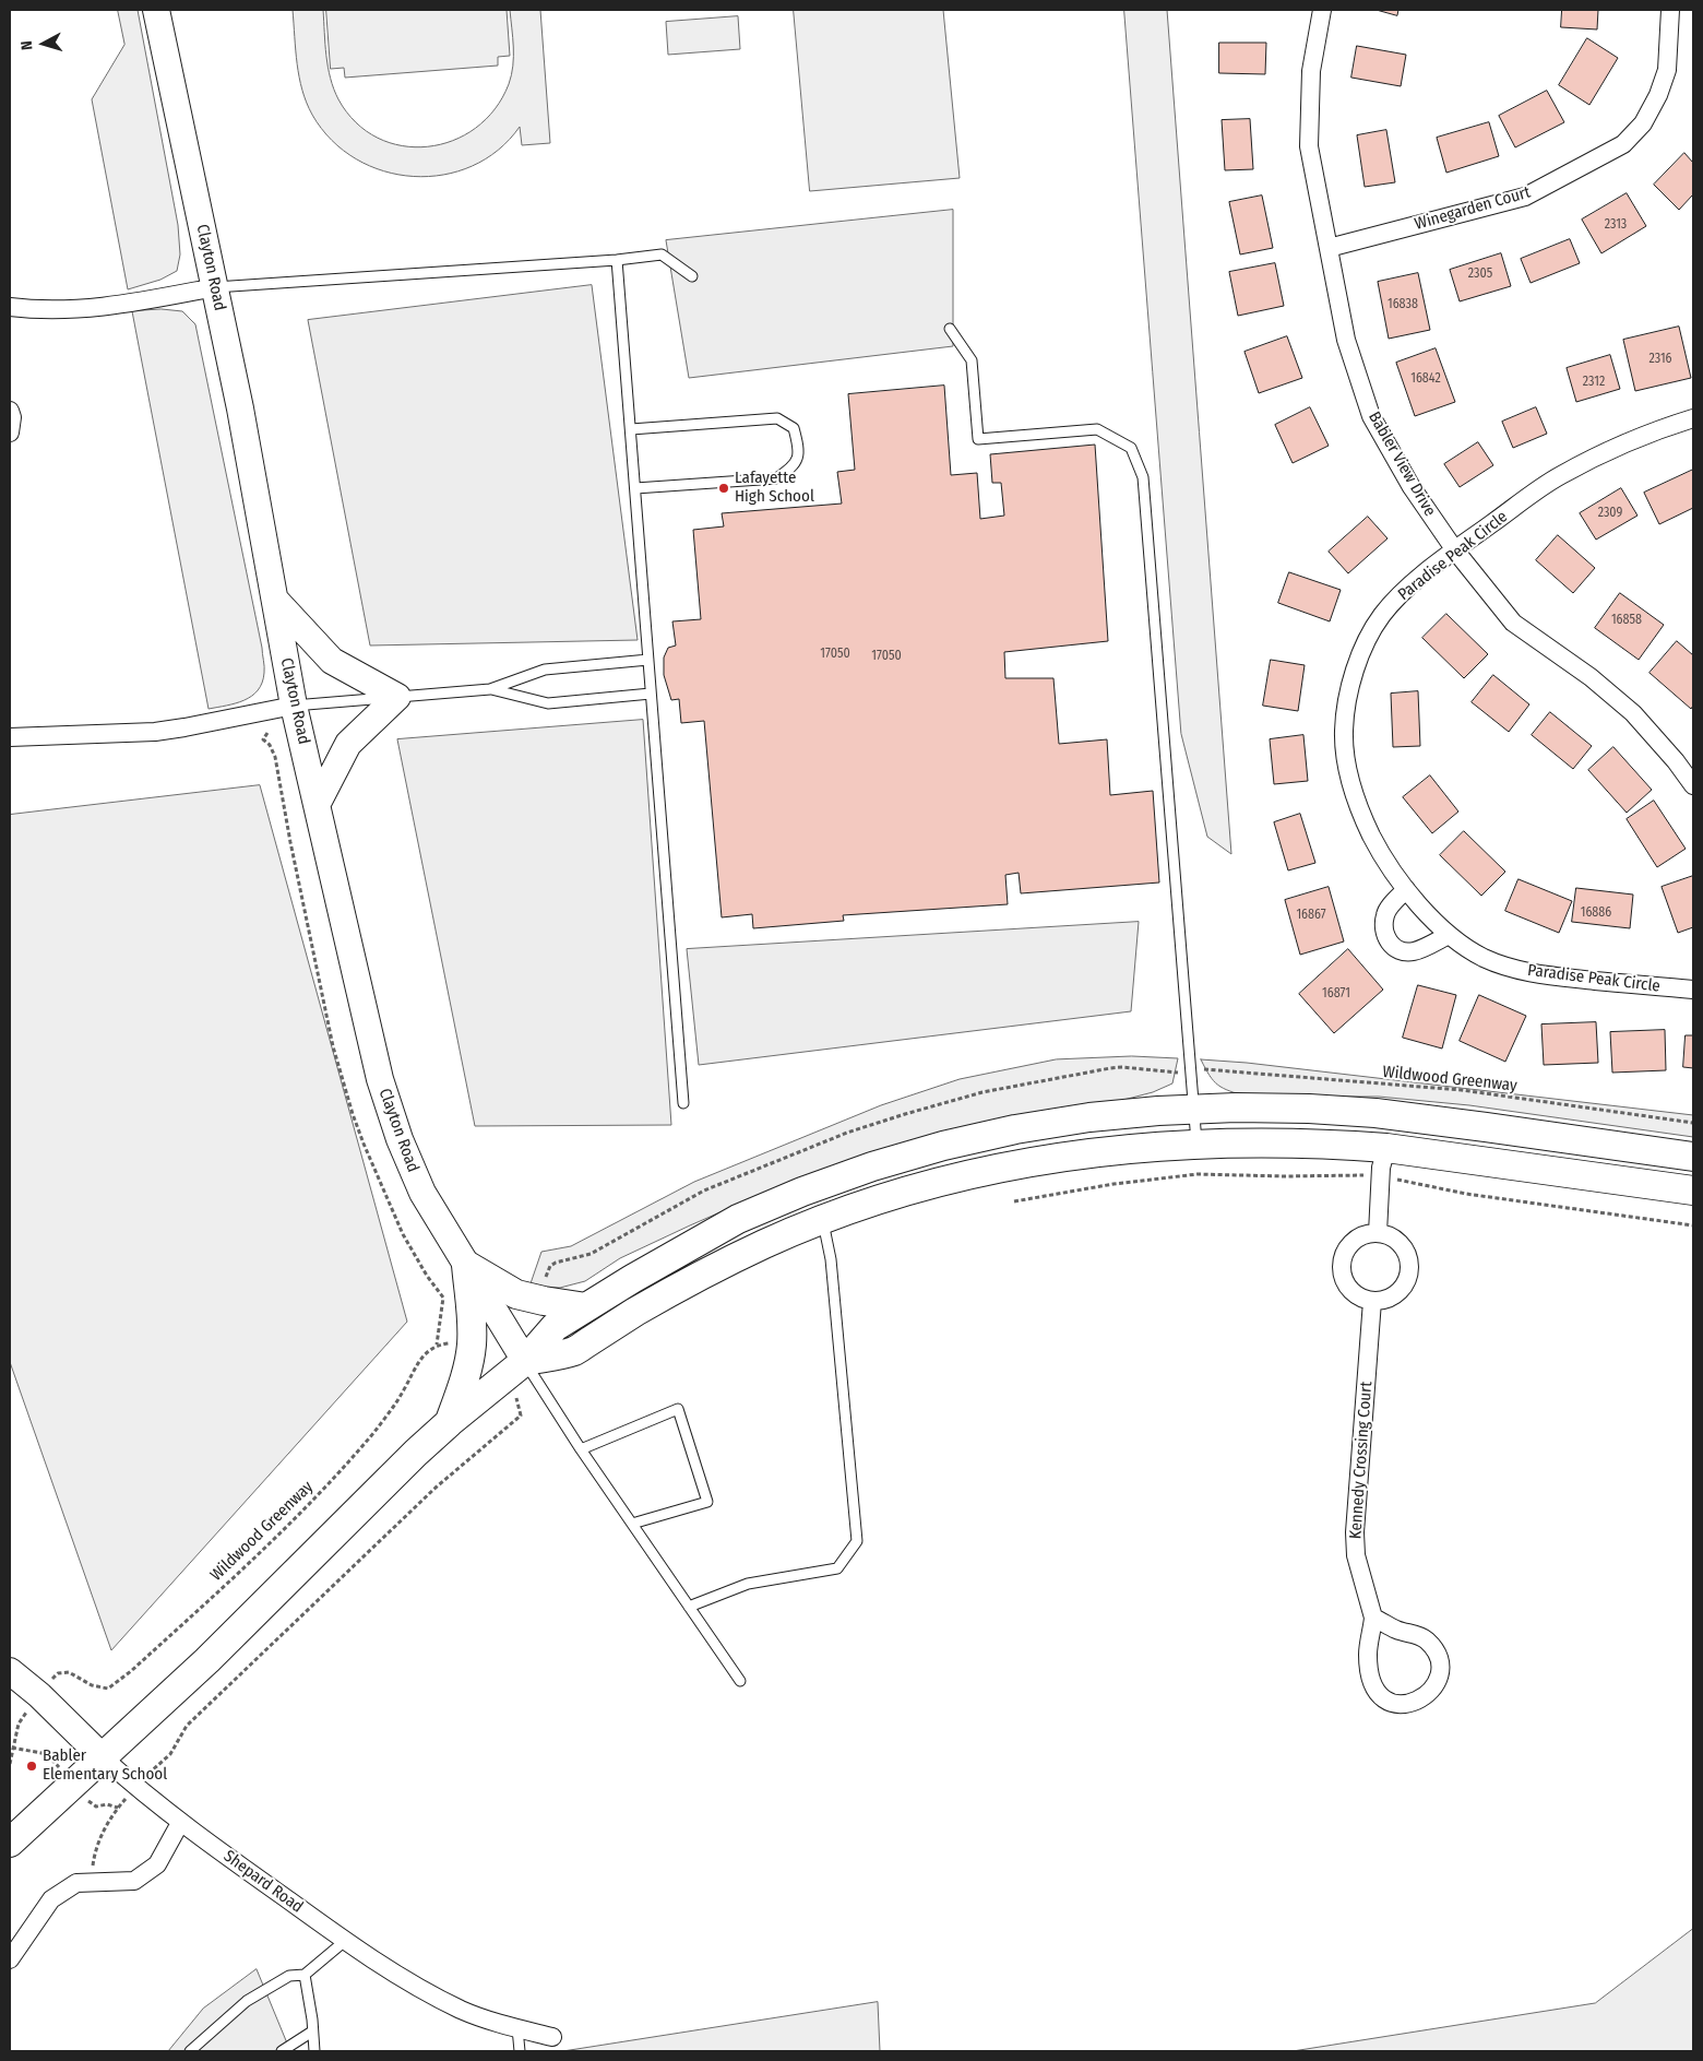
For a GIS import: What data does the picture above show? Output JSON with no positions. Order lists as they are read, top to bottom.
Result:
{
  "streets": {
    "main road": ["Clayton Road", "Shepard Road"],
    "street": [
      "Winegarden Court",
      "Babler View Drive",
      "Paradise Peak Circle",
      "Kennedy Crossing Court"
    ],
    "path": ["Wildwood Greenway"]
  },
  "crossings": [
    ["Winegarden Court", "Babler View Drive"],
    ["Babler View Drive", "Paradise Peak Circle"]
  ],
  "places": ["Lafayette High School", "Babler Elementary School"],
  "house_numbers": [
    "2313",
    "2305",
    "16838",
    "2316",
    "16842",
    "2312",
    "2309",
    "16858",
    "17050",
    "17050",
    "16886",
    "16867",
    "16871"
  ],
  "north": "left"
}
